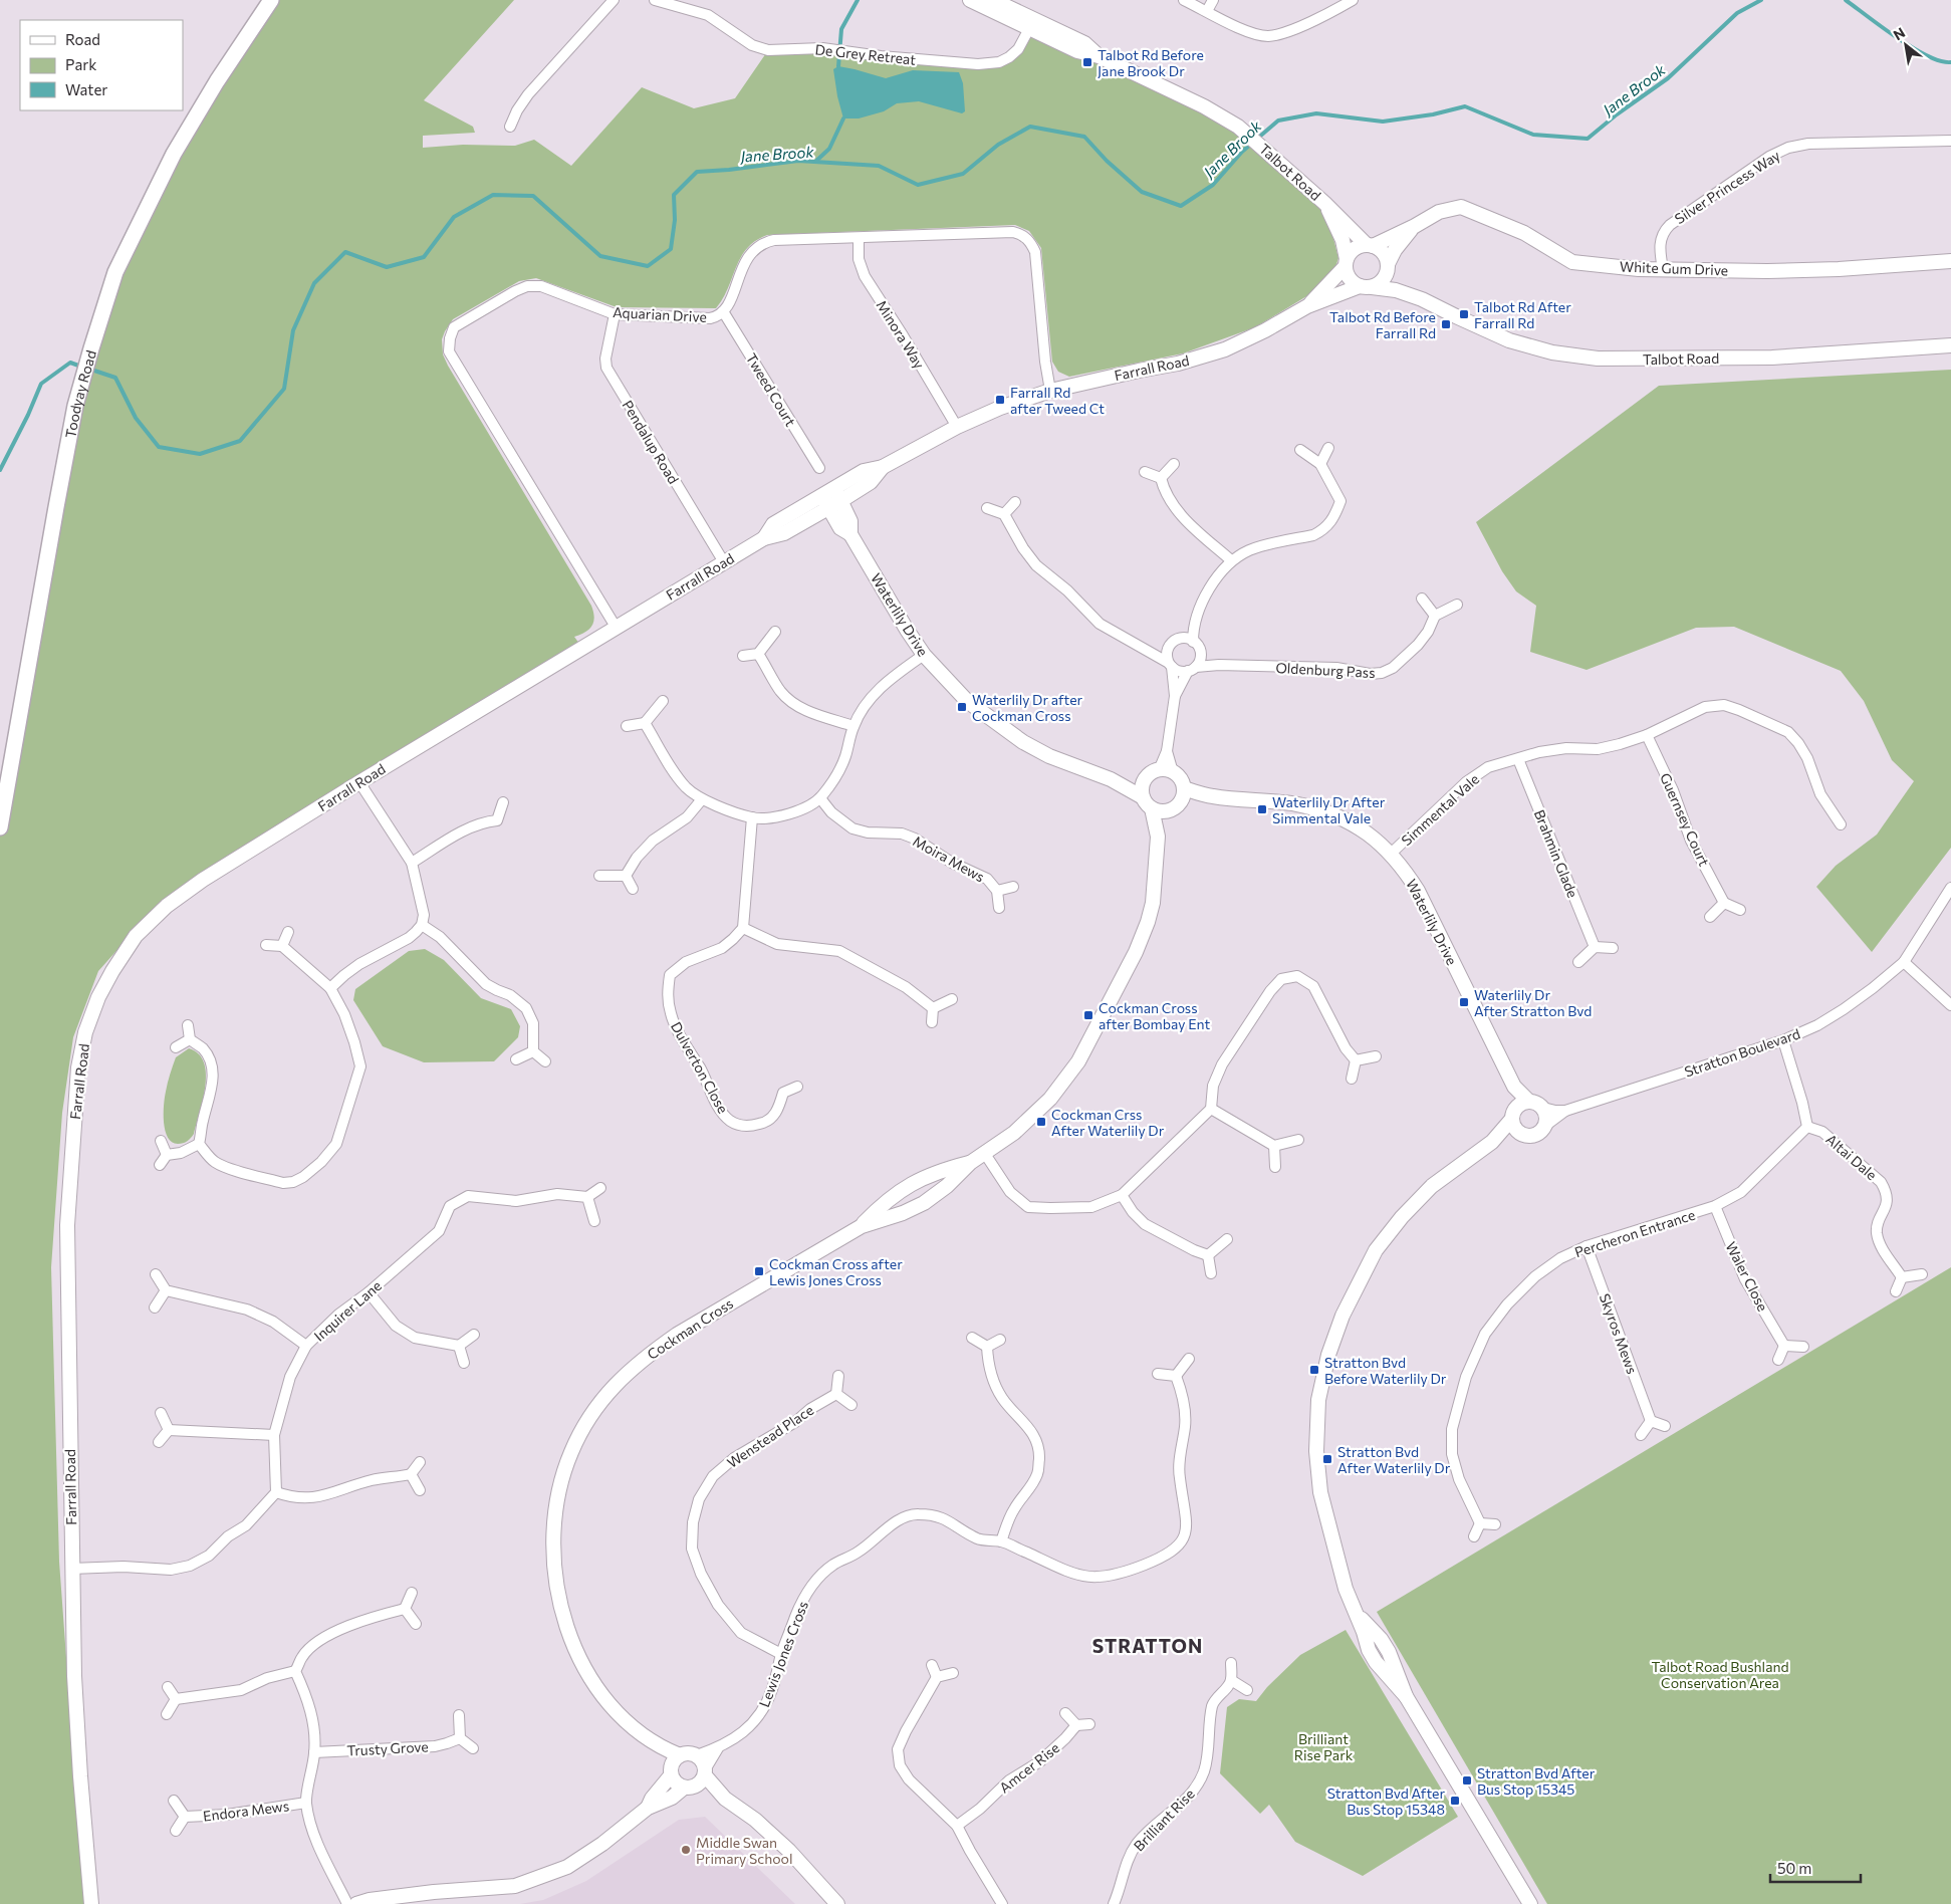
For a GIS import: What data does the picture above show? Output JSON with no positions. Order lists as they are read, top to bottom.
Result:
{
  "streets": {
    "main road": ["Toodyay Road"],
    "street": [
      "De Grey Retreat",
      "Talbot Road",
      "Silver Princess Way",
      "White Gum Drive",
      "Aquarian Drive",
      "Minora Way",
      "Farrall Road",
      "Tweed Court",
      "Pendalup Road",
      "Waterlily Drive",
      "Oldenburg Pass",
      "Simmental Vale",
      "Guernsey Court",
      "Brahmin Glade",
      "Moira Mews",
      "Stratton Boulevard",
      "Dulverton Close",
      "Altai Dale",
      "Percheron Entrance",
      "Waler Close",
      "Inquirer Lane",
      "Cockman Cross",
      "Skyros Mews",
      "Wenstead Place",
      "Lewis Jones Cross",
      "Trusty Grove",
      "Amcer Rise",
      "Endora Mews",
      "Brilliant Rise"
    ]
  },
  "crossings": [
    ["De Grey Retreat", "Talbot Road"],
    ["Talbot Road", "White Gum Drive"],
    ["Talbot Road", "Farrall Road"],
    ["Silver Princess Way", "White Gum Drive"],
    ["White Gum Drive", "Farrall Road"],
    ["Aquarian Drive", "Minora Way"],
    ["Aquarian Drive", "Farrall Road"],
    ["Aquarian Drive", "Tweed Court"],
    ["Aquarian Drive", "Pendalup Road"],
    ["Minora Way", "Farrall Road"],
    ["Farrall Road", "Pendalup Road"],
    ["Farrall Road", "Waterlily Drive"],
    ["Waterlily Drive", "Simmental Vale"],
    ["Waterlily Drive", "Stratton Boulevard"],
    ["Waterlily Drive", "Cockman Cross"],
    ["Simmental Vale", "Guernsey Court"],
    ["Simmental Vale", "Brahmin Glade"],
    ["Altai Dale", "Percheron Entrance"],
    ["Percheron Entrance", "Waler Close"],
    ["Percheron Entrance", "Skyros Mews"],
    ["Cockman Cross", "Lewis Jones Cross"],
    ["Wenstead Place", "Lewis Jones Cross"]
  ],
  "districts": ["STRATTON"],
  "water": ["Jane Brook"],
  "parks": ["Talbot Road Bushland Conservation Area", "Brilliant Rise Park"],
  "places": {
    "transit": [
      "Talbot Rd Before Jane Brook Dr",
      "Talbot Rd After Farrall Rd",
      "Talbot Rd Before Farrall Rd",
      "Farrall Rd after Tweed Ct",
      "Waterlily Dr after Cockman Cross",
      "Waterlily Dr After Simmental Vale",
      "Waterlily Dr After Stratton Bvd",
      "Cockman Cross after Bombay Ent",
      "Cockman Crss After Waterlily Dr",
      "Cockman Cross after Lewis Jones Cross",
      "Stratton Bvd Before Waterlily Dr",
      "Stratton Bvd After Waterlily Dr",
      "Stratton Bvd After Bus Stop 15345",
      "Stratton Bvd After Bus Stop 15348"
    ],
    "other": ["Middle Swan Primary School"]
  },
  "legend": ["Road", "Park", "Water"],
  "scale_bar": "50 m",
  "north": "top left"
}
